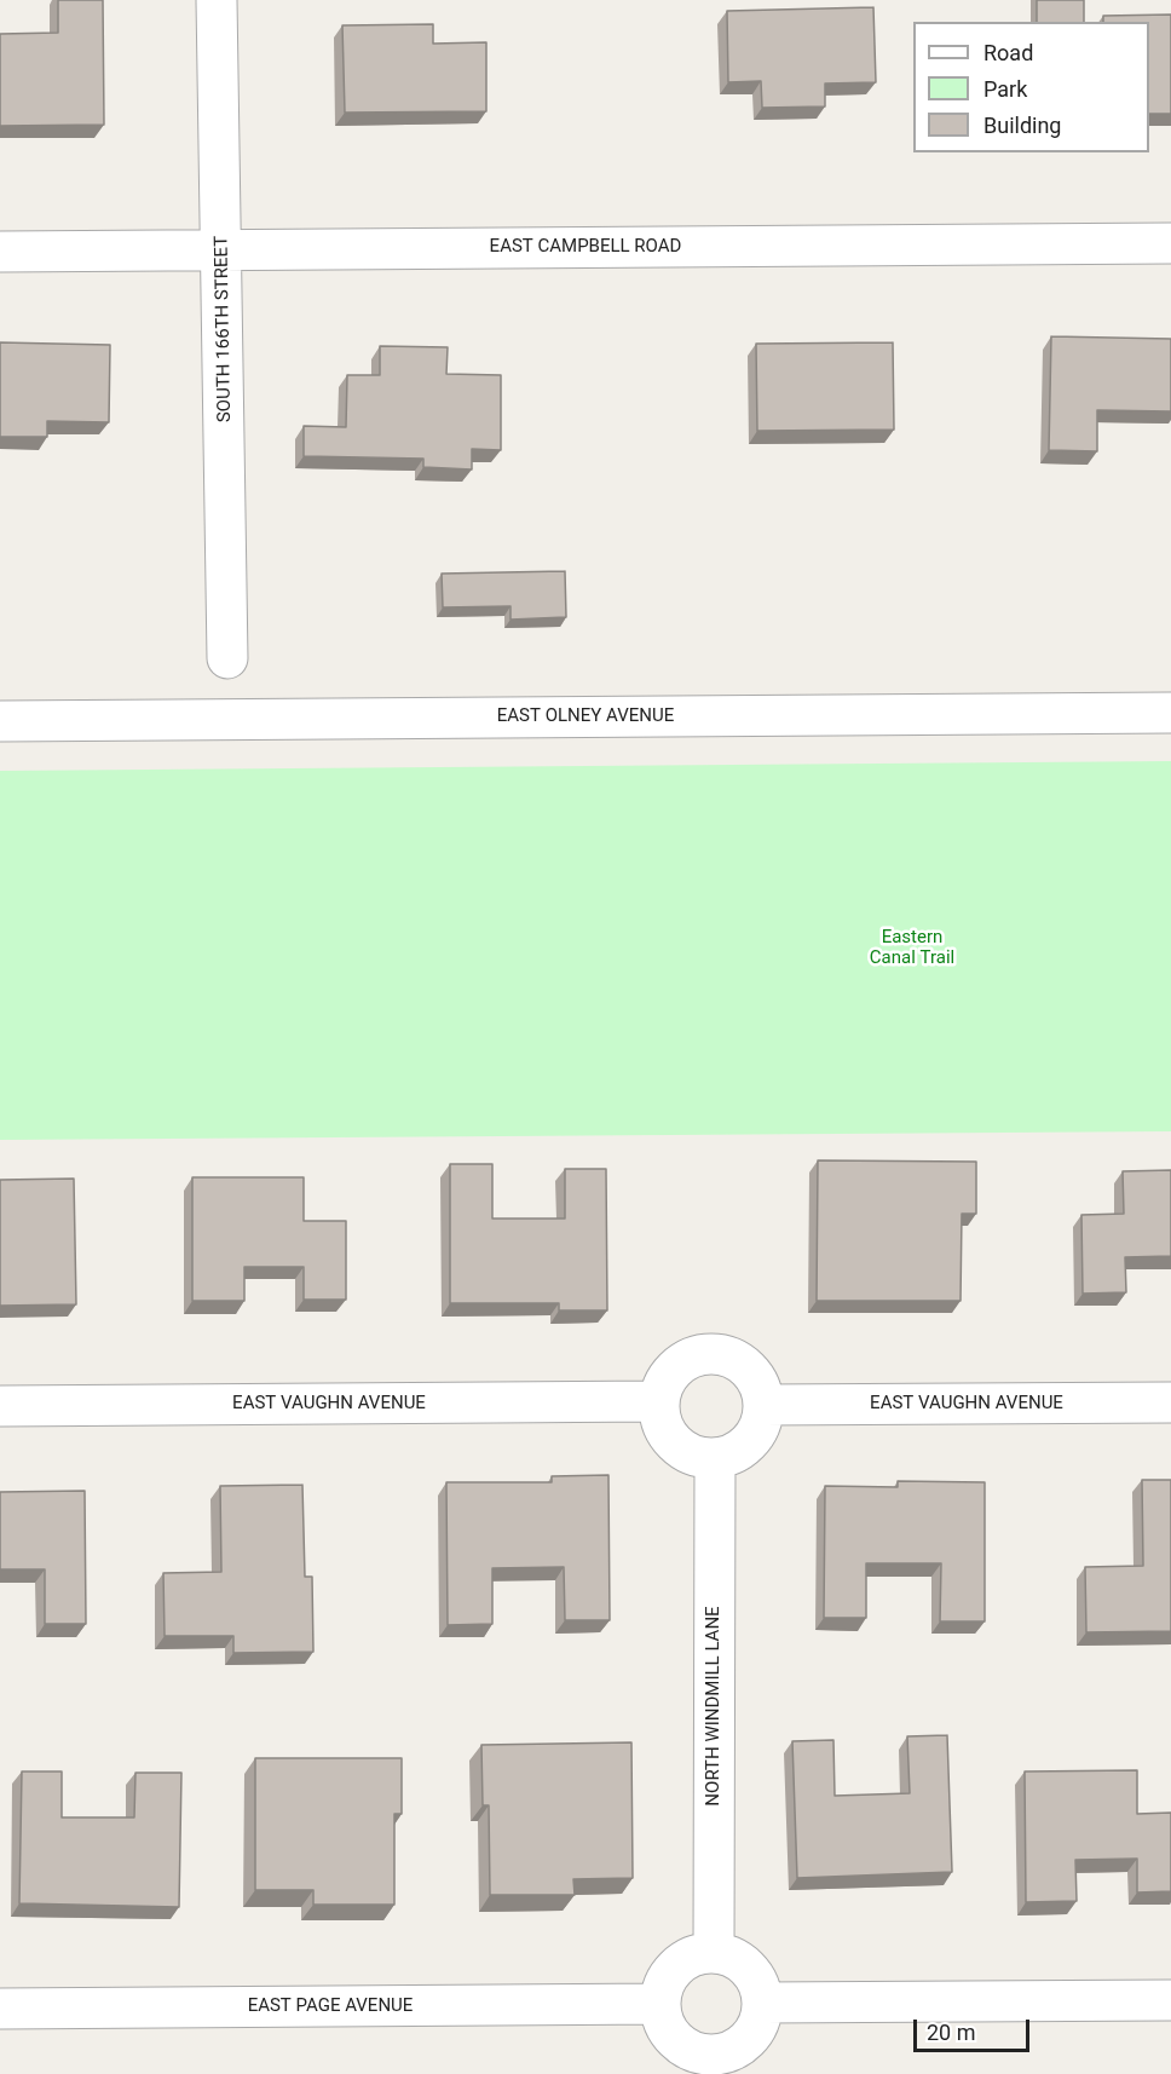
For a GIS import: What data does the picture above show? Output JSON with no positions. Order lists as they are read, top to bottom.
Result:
{
  "streets": {
    "street": [
      "EAST CAMPBELL ROAD",
      "SOUTH 166TH STREET",
      "EAST OLNEY AVENUE",
      "EAST VAUGHN AVENUE",
      "NORTH WINDMILL LANE",
      "EAST PAGE AVENUE"
    ]
  },
  "crossings": [
    ["EAST CAMPBELL ROAD", "SOUTH 166TH STREET"],
    ["EAST VAUGHN AVENUE", "NORTH WINDMILL LANE"],
    ["NORTH WINDMILL LANE", "EAST PAGE AVENUE"]
  ],
  "parks": ["Eastern Canal Trail"],
  "legend": ["Road", "Park", "Building"],
  "scale_bar": "20 m"
}
